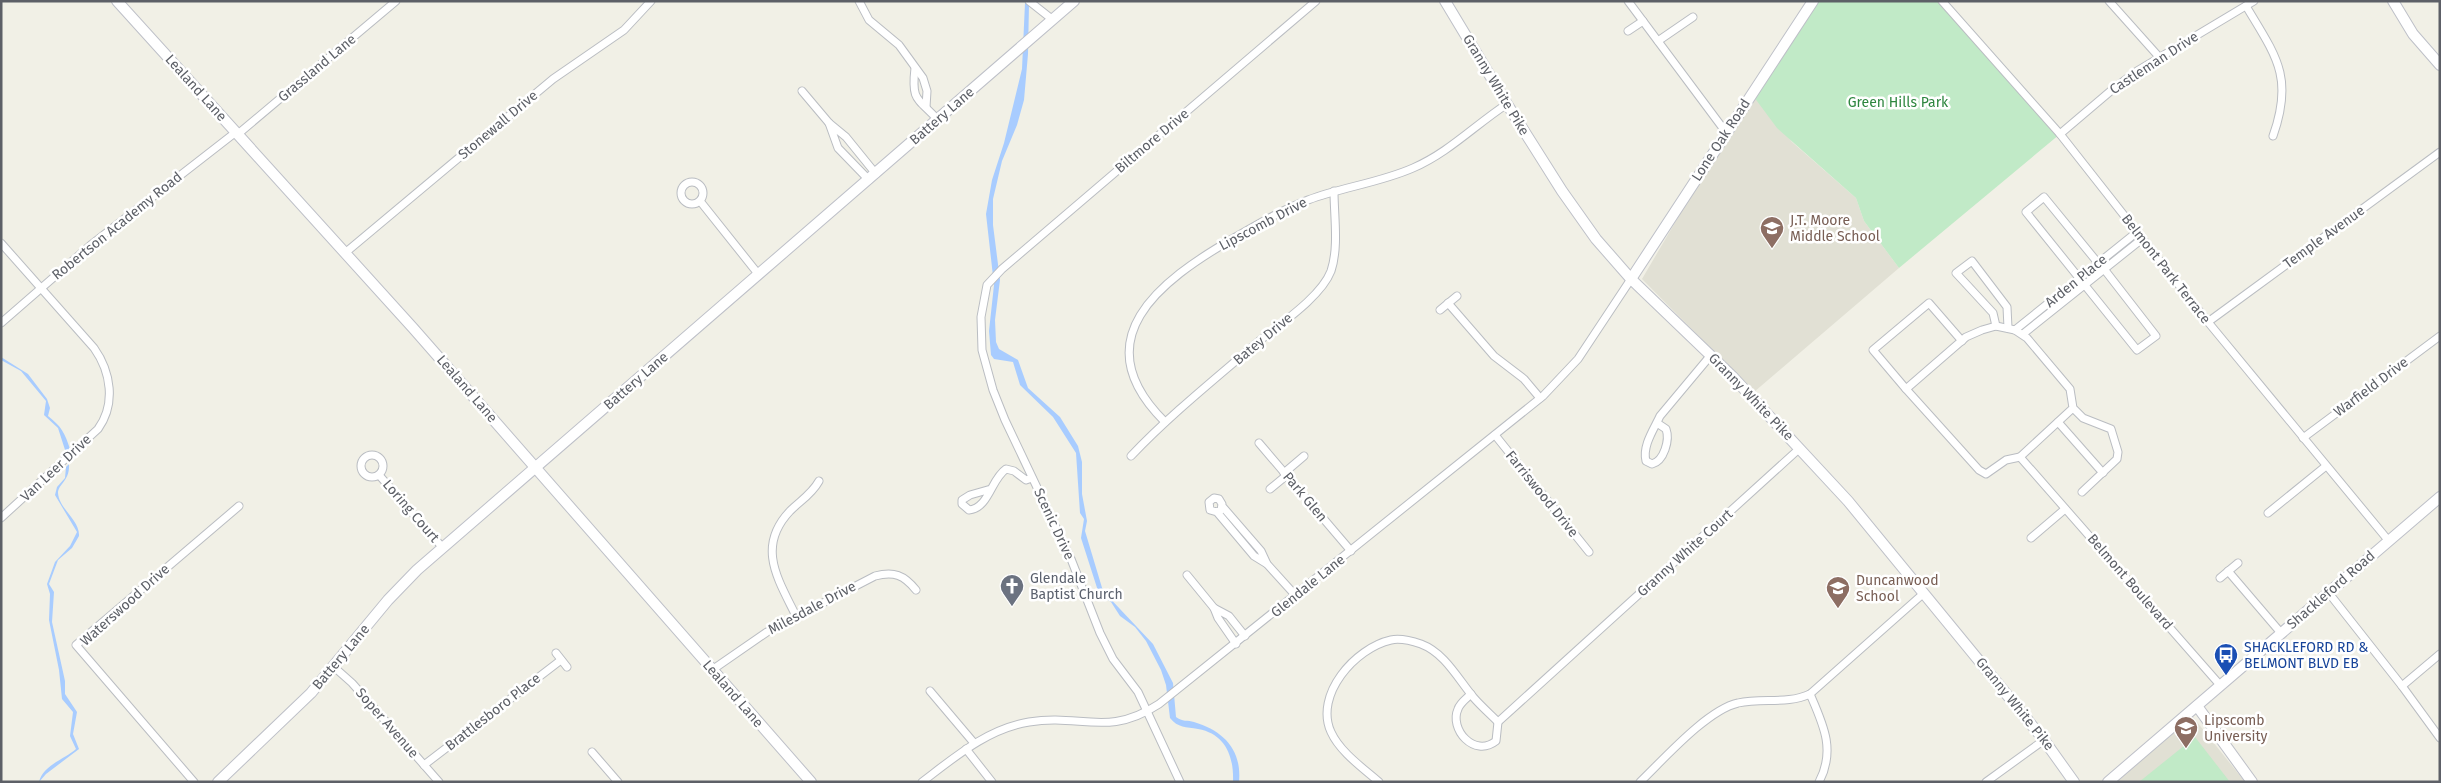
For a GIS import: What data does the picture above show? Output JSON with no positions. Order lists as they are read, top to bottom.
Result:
{
  "streets": {
    "main road": [
      "Granny White Pike",
      "Lealand Lane",
      "Battery Lane",
      "Lone Oak Road",
      "Shackleford Road"
    ],
    "street": [
      "Castleman Drive",
      "Grassland Lane",
      "Stonewall Drive",
      "Biltmore Drive",
      "Lipscomb Drive",
      "Robertson Academy Road",
      "Temple Avenue",
      "Belmont Park Terrace",
      "Arden Place",
      "Batey Drive",
      "Warfield Drive",
      "Van Leer Drive",
      "Farriswood Drive",
      "Park Glen",
      "Loring Court",
      "Scenic Drive",
      "Granny White Court",
      "Belmont Boulevard",
      "Glendale Lane",
      "Waterswood Drive",
      "Milesdale Drive",
      "Brattlesboro Place",
      "Soper Avenue"
    ]
  },
  "crossings": [
    ["Castleman Drive", "Belmont Park Terrace"],
    ["Grassland Lane", "Lealand Lane"],
    ["Grassland Lane", "Robertson Academy Road"],
    ["Granny White Pike", "Lone Oak Road"],
    ["Granny White Pike", "Lipscomb Drive"],
    ["Granny White Pike", "Granny White Court"],
    ["Granny White Pike", "Glendale Lane"],
    ["Lealand Lane", "Battery Lane"],
    ["Lealand Lane", "Stonewall Drive"],
    ["Lealand Lane", "Robertson Academy Road"],
    ["Lealand Lane", "Milesdale Drive"],
    ["Battery Lane", "Loring Court"],
    ["Battery Lane", "Soper Avenue"],
    ["Lone Oak Road", "Glendale Lane"],
    ["Biltmore Drive", "Scenic Drive"],
    ["Lipscomb Drive", "Batey Drive"],
    ["Robertson Academy Road", "Van Leer Drive"],
    ["Temple Avenue", "Belmont Park Terrace"],
    ["Belmont Park Terrace", "Arden Place"],
    ["Belmont Park Terrace", "Warfield Drive"],
    ["Belmont Park Terrace", "Shackleford Road"],
    ["Arden Place", "Belmont Boulevard"],
    ["Farriswood Drive", "Glendale Lane"],
    ["Park Glen", "Glendale Lane"],
    ["Scenic Drive", "Glendale Lane"],
    ["Belmont Boulevard", "Shackleford Road"],
    ["Brattlesboro Place", "Soper Avenue"]
  ],
  "parks": ["Green Hills Park"],
  "places": {
    "school or university": ["J.T. Moore Middle School", "Duncanwood School", "Lipscomb University"],
    "church": ["Glendale Baptist Church"],
    "bus stop": ["SHACKLEFORD RD & BELMONT BLVD EB"]
  }
}
